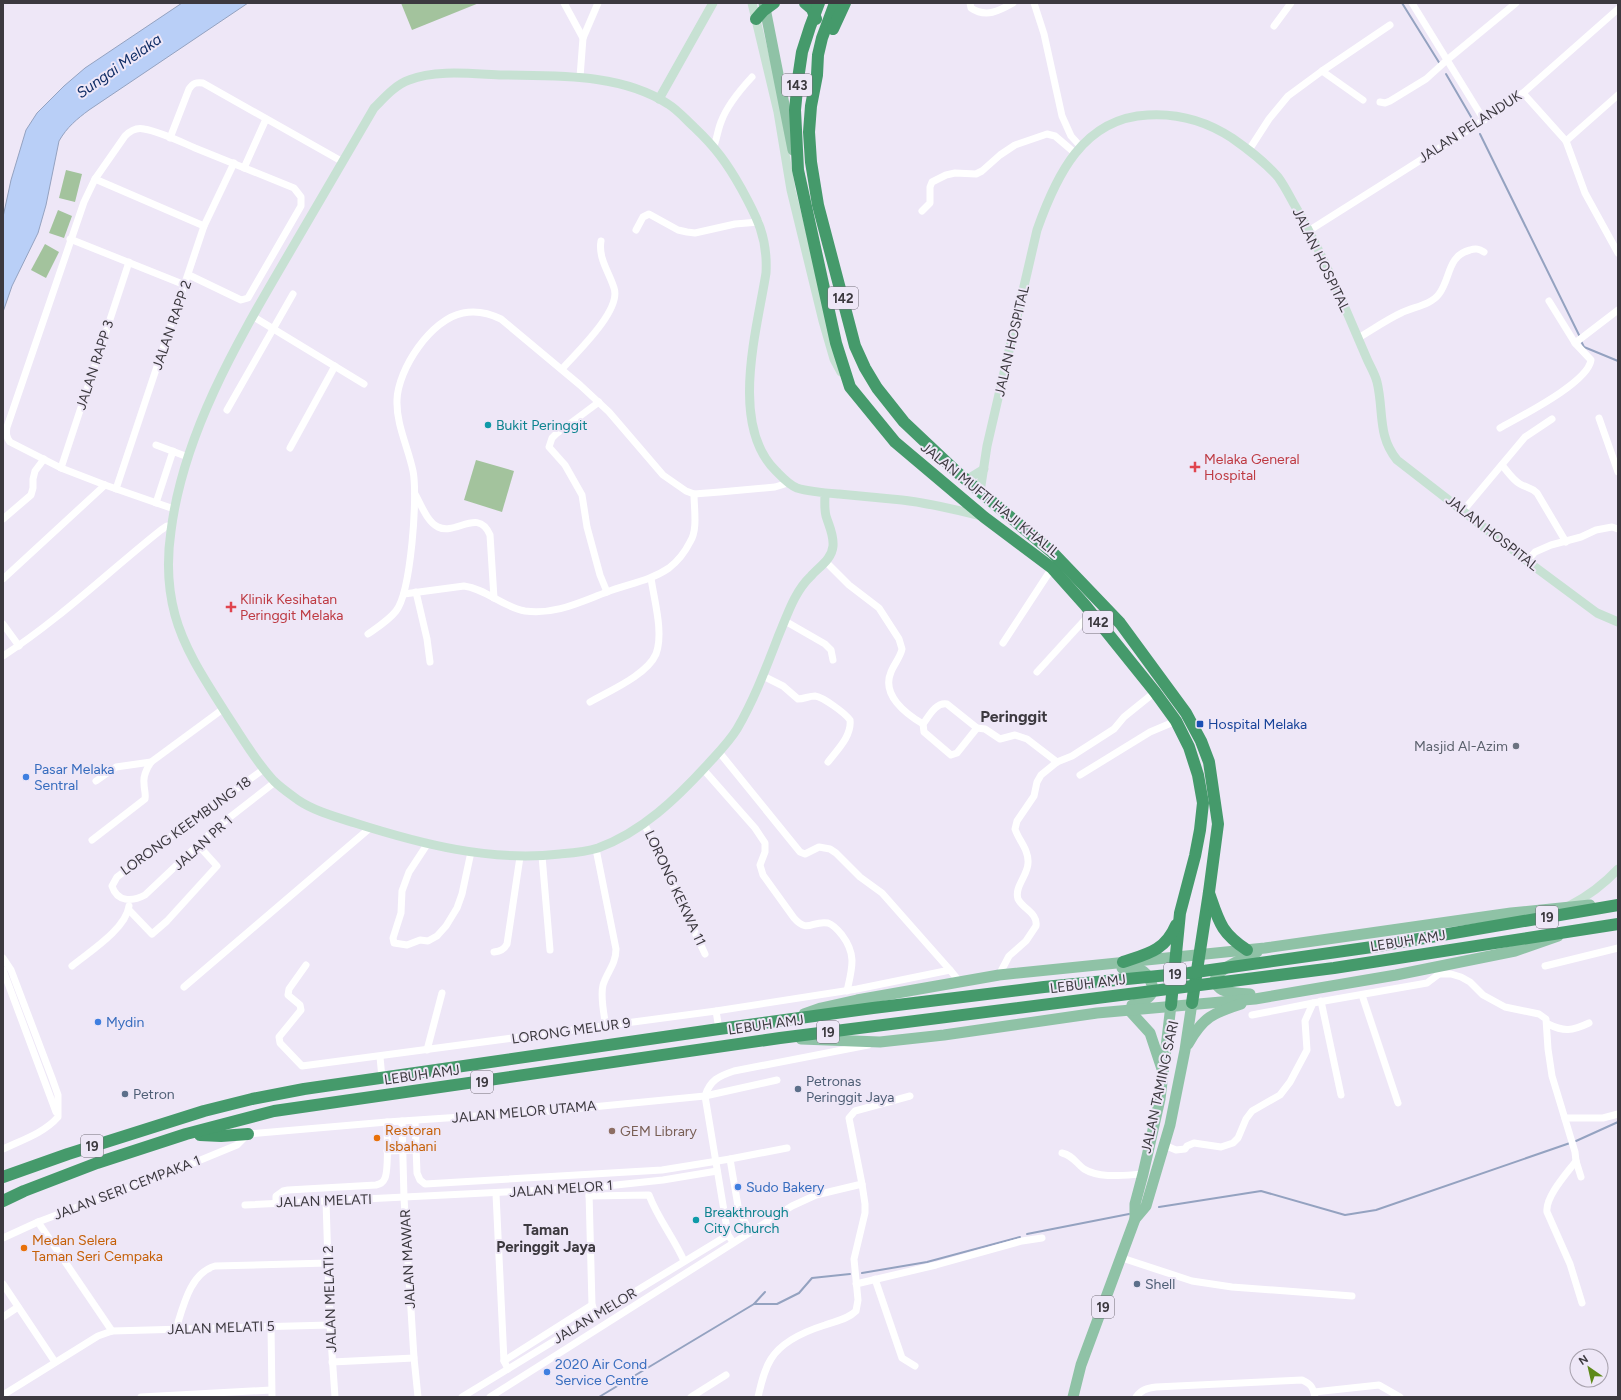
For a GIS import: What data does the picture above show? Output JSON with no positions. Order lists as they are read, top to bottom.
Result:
{
  "streets": {
    "highway": [
      "143",
      "142",
      "JALAN MUFTI HAJI KHALIL",
      "19",
      "LEBUH AMJ"
    ],
    "main road": ["JALAN TAMING SARI"],
    "street": [
      "JALAN PELANDUK",
      "JALAN HOSPITAL",
      "JALAN RAPP 2",
      "JALAN RAPP 3",
      "LORONG KEEMBUNG 18",
      "JALAN PR 1",
      "LORONG KEKWA 11",
      "LORONG MELUR 9",
      "JALAN MELOR UTAMA",
      "JALAN SERI CEMPAKA 1",
      "JALAN MELOR 1",
      "JALAN MELATI",
      "JALAN MAWAR",
      "JALAN MELATI 2",
      "JALAN MELOR",
      "JALAN MELATI 5"
    ]
  },
  "crossings": [
    ["143", "142"],
    ["143", "JALAN MUFTI HAJI KHALIL"],
    ["JALAN PELANDUK", "JALAN HOSPITAL"],
    ["JALAN HOSPITAL", "JALAN MUFTI HAJI KHALIL"],
    ["142", "JALAN MUFTI HAJI KHALIL"],
    ["JALAN MUFTI HAJI KHALIL", "JALAN TAMING SARI"],
    ["LORONG KEEMBUNG 18", "JALAN PR 1"],
    ["JALAN MELOR UTAMA", "JALAN SERI CEMPAKA 1"],
    ["JALAN MELOR UTAMA", "JALAN MAWAR"],
    ["JALAN MELOR 1", "JALAN MELATI"],
    ["JALAN MELOR 1", "JALAN MAWAR"],
    ["JALAN MELATI", "JALAN MAWAR"],
    ["JALAN MELATI", "JALAN MELATI 2"],
    ["JALAN MELATI 2", "JALAN MELATI 5"]
  ],
  "districts": ["Peringgit", "Taman Peringgit Jaya"],
  "water": ["Sungai Melaka"],
  "places": {
    "other": [
      "Bukit Peringgit",
      "Masjid Al-Azim",
      "Pasar Melaka Sentral",
      "Mydin",
      "Petronas Peringgit Jaya",
      "Petron",
      "GEM Library",
      "Restoran Isbahani",
      "Sudo Bakery",
      "Breakthrough City Church",
      "Medan Selera Taman Seri Cempaka",
      "Shell",
      "2020 Air Cond Service Centre"
    ],
    "health": ["Melaka General Hospital", "Klinik Kesihatan Peringgit Melaka"],
    "transit": ["Hospital Melaka"]
  },
  "north": "top left"
}
